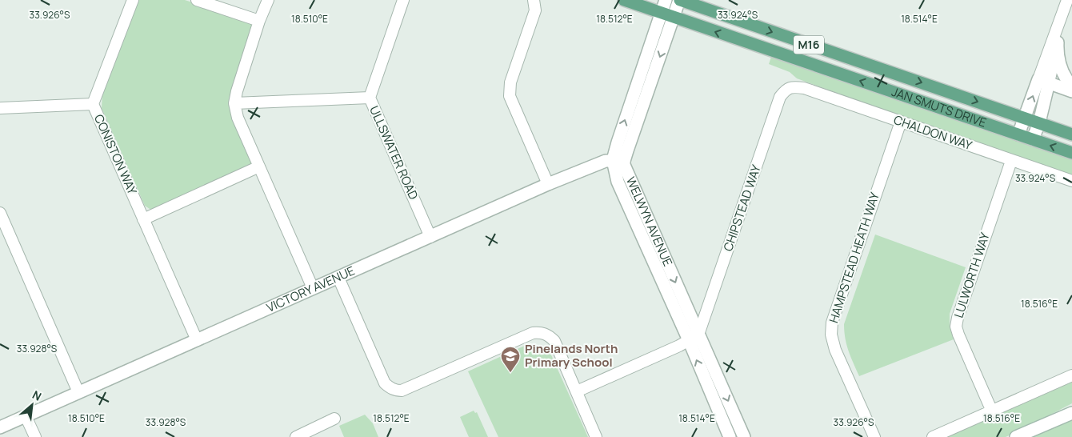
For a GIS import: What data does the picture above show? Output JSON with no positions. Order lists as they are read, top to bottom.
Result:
{
  "streets": {
    "main road": ["M16", "JAN SMUTS DRIVE"],
    "street": [
      "CHALDON WAY",
      "ULLSWATER ROAD",
      "CONISTON WAY",
      "CHIPSTEAD WAY",
      "WELWYN AVENUE",
      "HAMPSTEAD HEATH WAY",
      "LULWORTH WAY",
      "VICTORY AVENUE"
    ]
  },
  "crossings": [
    ["JAN SMUTS DRIVE", "WELWYN AVENUE"],
    ["CHALDON WAY", "CHIPSTEAD WAY"],
    ["CHALDON WAY", "HAMPSTEAD HEATH WAY"],
    ["CHALDON WAY", "LULWORTH WAY"],
    ["ULLSWATER ROAD", "VICTORY AVENUE"],
    ["CONISTON WAY", "VICTORY AVENUE"],
    ["CHIPSTEAD WAY", "WELWYN AVENUE"],
    ["WELWYN AVENUE", "VICTORY AVENUE"]
  ],
  "places": {
    "school or university": ["Pinelands North Primary School"]
  },
  "north": "top right",
  "coordinates": [
    "33.926°S",
    "33.924°S",
    "18.510°E",
    "18.512°E",
    "18.514°E",
    "18.516°E",
    "33.928°S"
  ]
}
